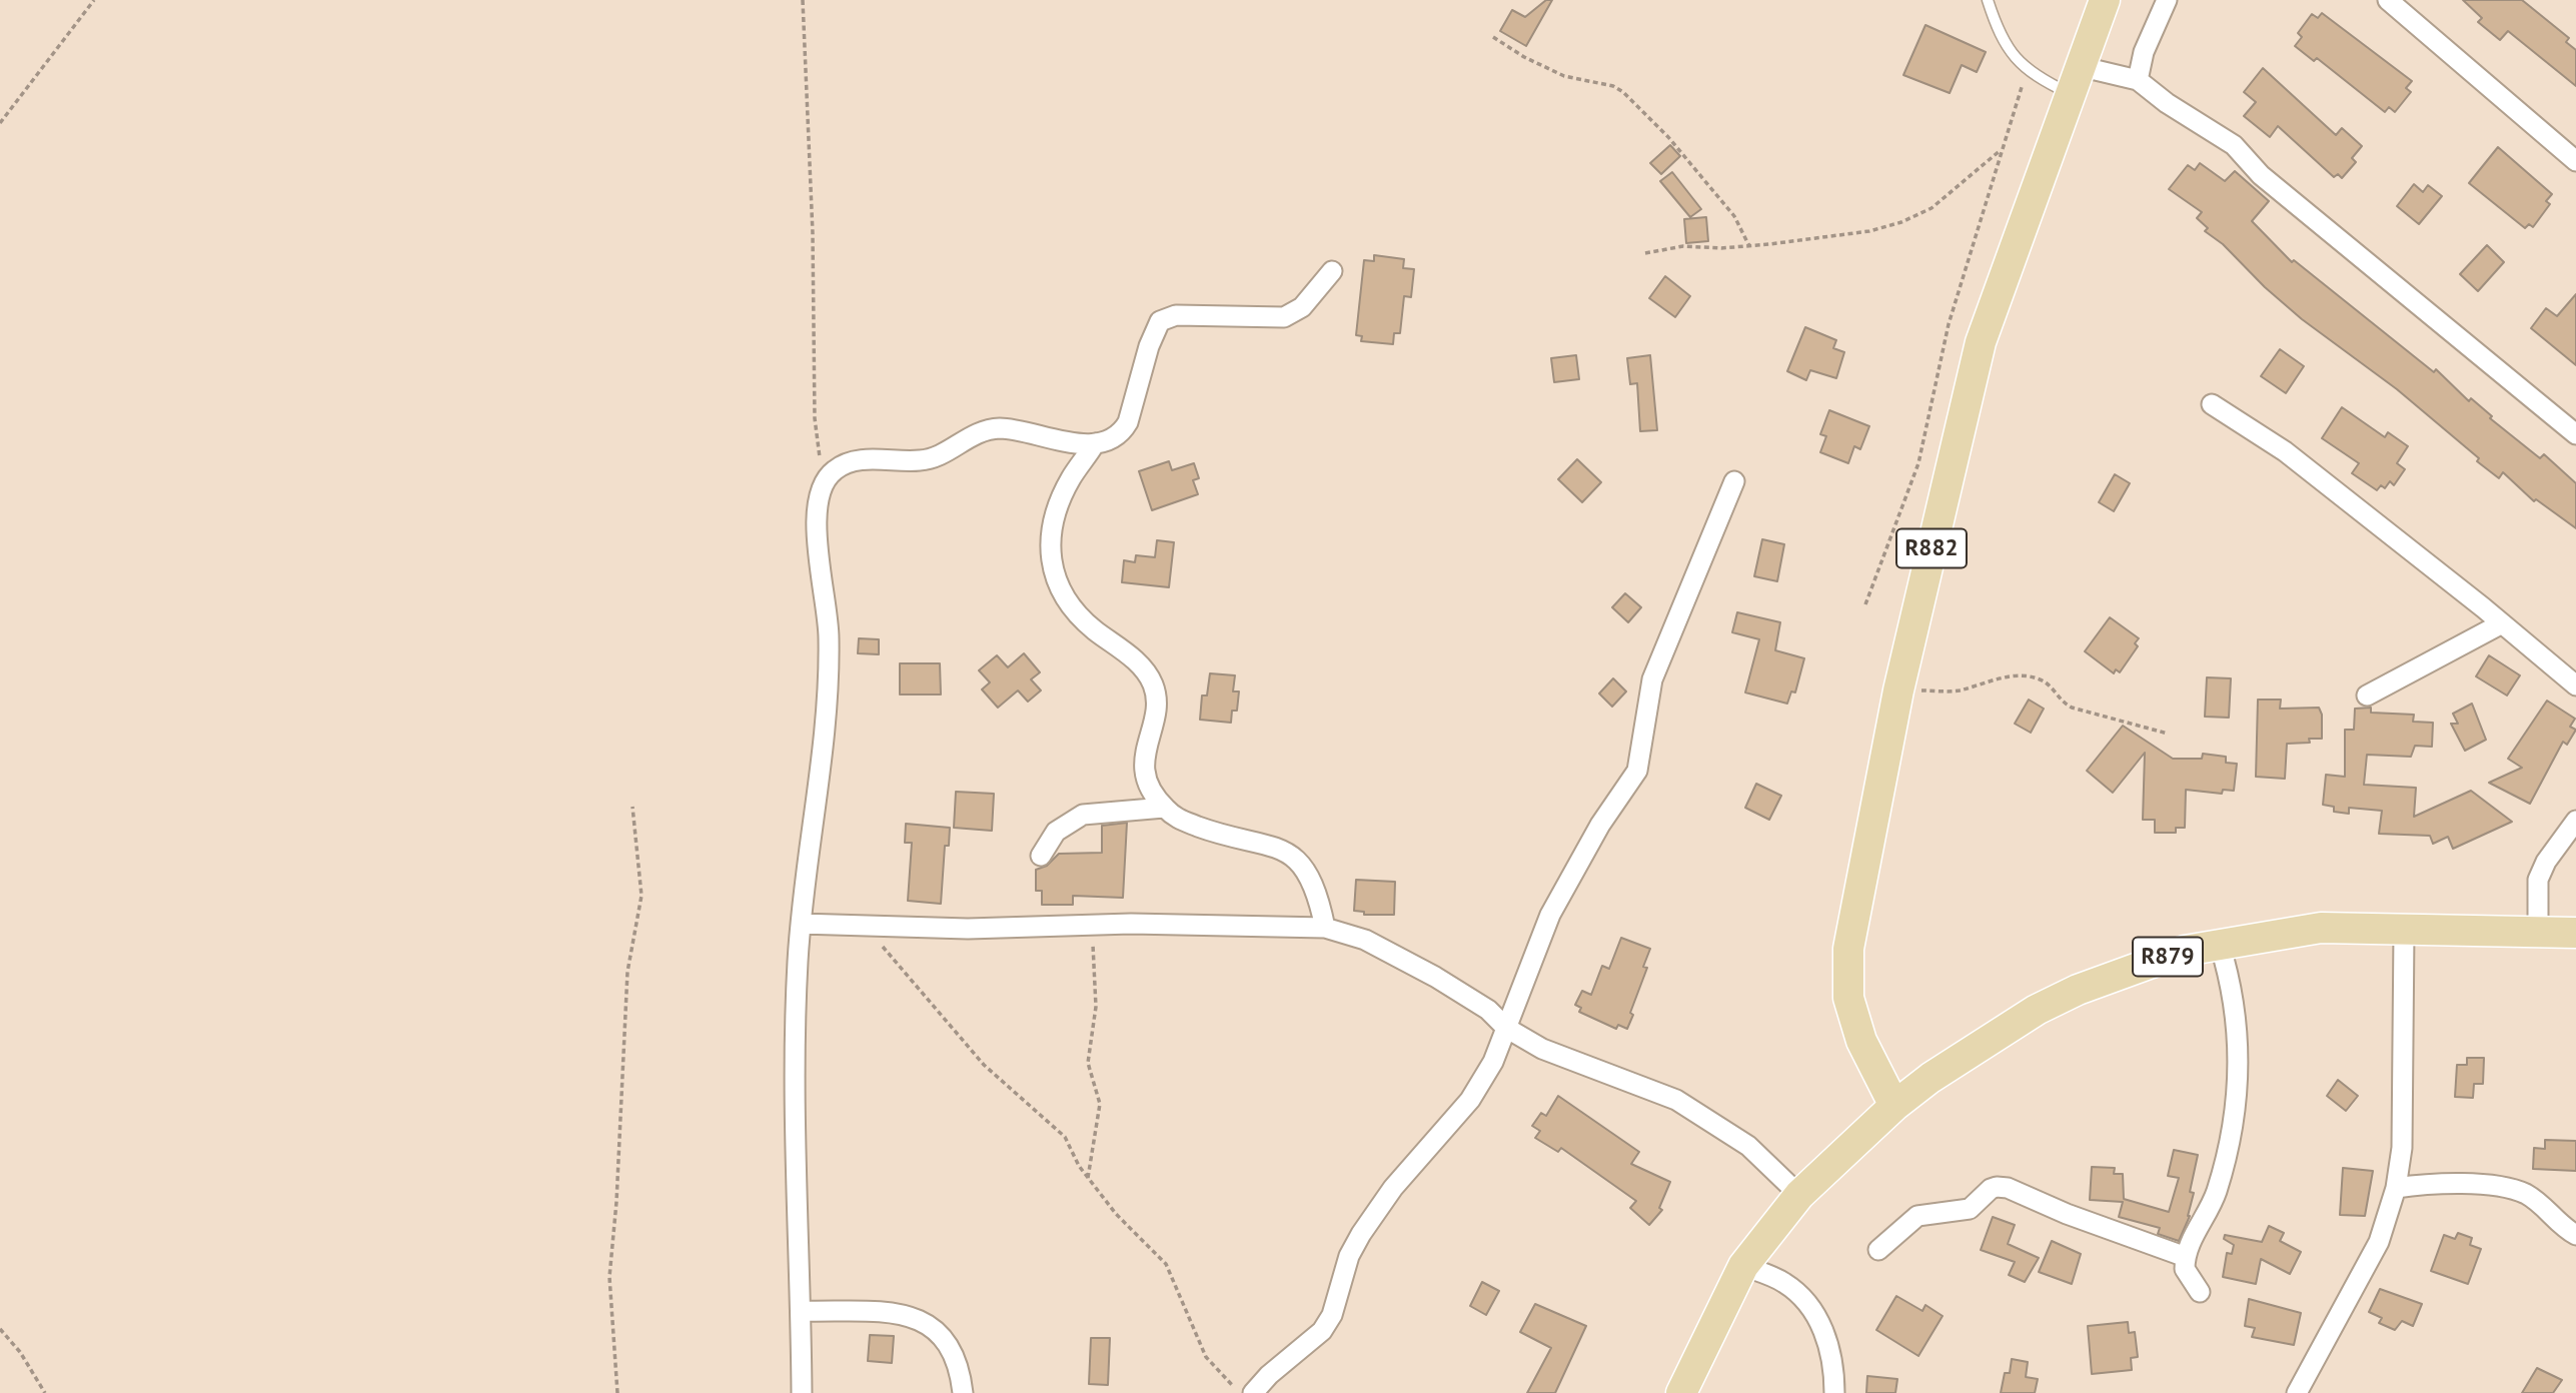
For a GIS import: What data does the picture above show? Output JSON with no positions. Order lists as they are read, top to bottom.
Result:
{
  "streets": {
    "main road": ["R882", "R879"]
  },
  "crossings": [
    ["R882", "R879"]
  ]
}
